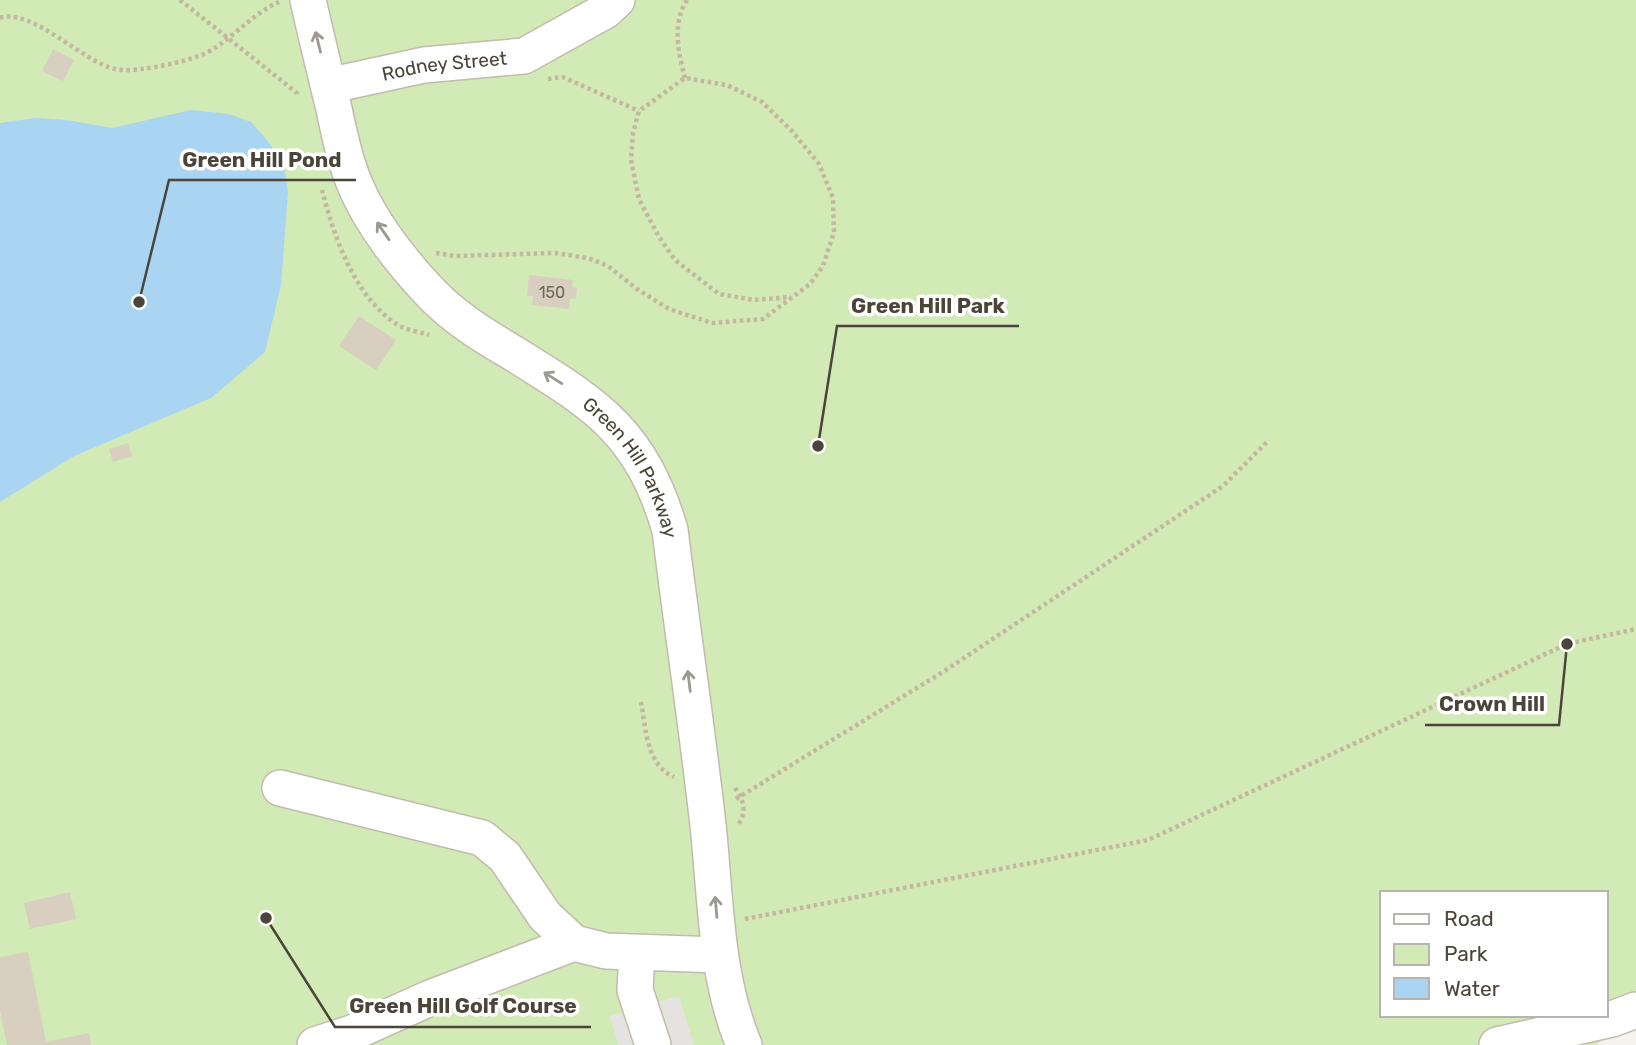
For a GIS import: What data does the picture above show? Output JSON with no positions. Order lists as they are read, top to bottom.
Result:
{
  "streets": {
    "street": ["Rodney Street", "Green Hill Parkway"]
  },
  "one_way": ["Green Hill Parkway"],
  "places": [
    "Green Hill Pond",
    "Green Hill Park",
    "Crown Hill",
    "Green Hill Golf Course"
  ],
  "house_numbers": ["150"],
  "legend": ["Road", "Park", "Water"]
}
